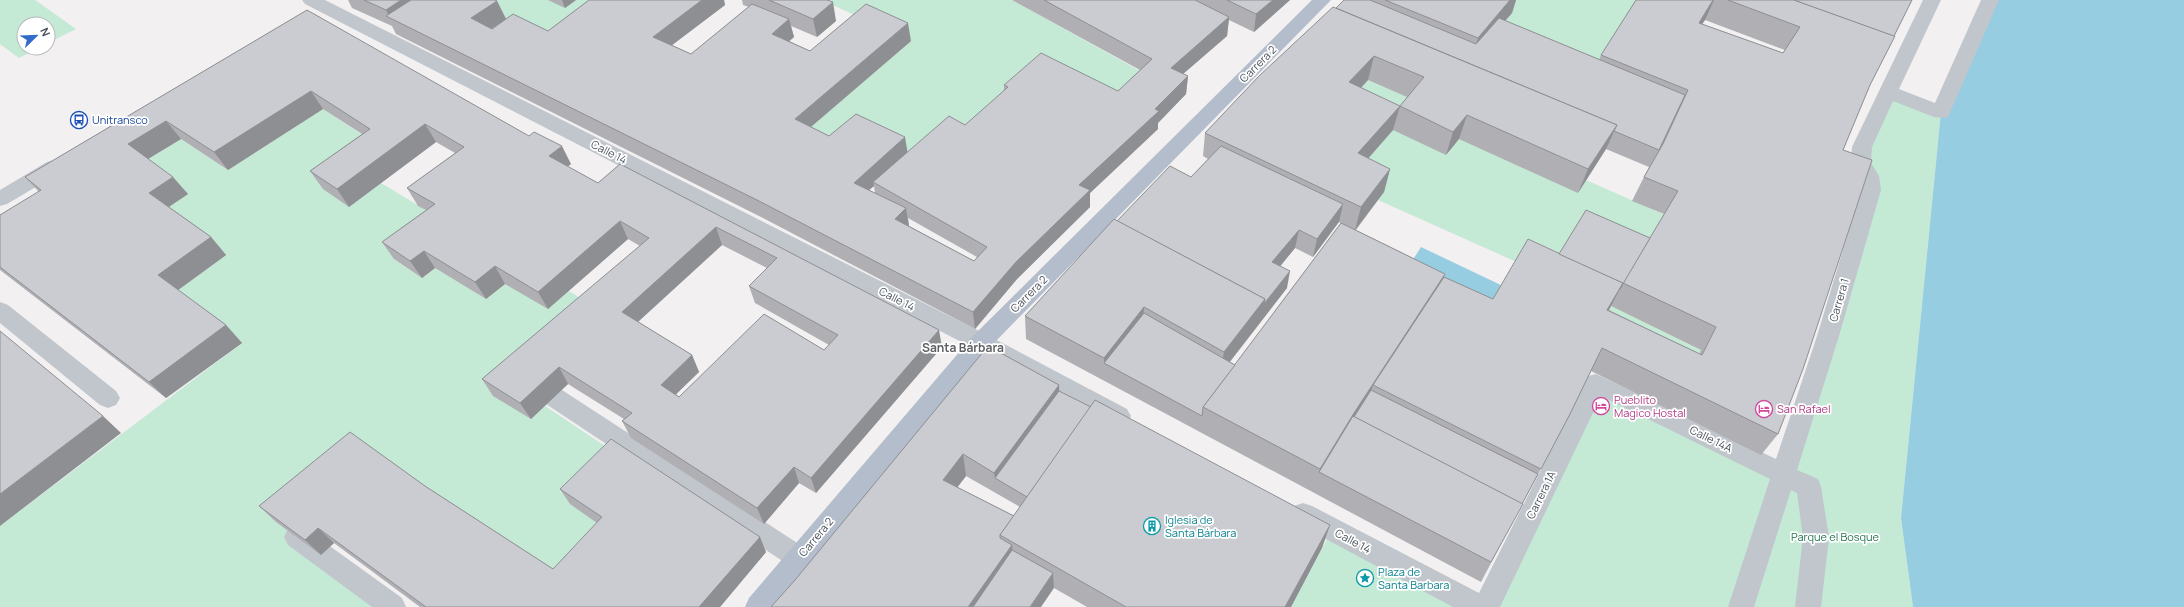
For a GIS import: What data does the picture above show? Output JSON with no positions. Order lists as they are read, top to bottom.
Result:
{
  "streets": {
    "main road": ["Carrera 2"],
    "street": [
      "Calle 14",
      "Carrera 1",
      "Calle 14A",
      "Carrera 1A"
    ]
  },
  "crossings": [
    ["Carrera 2", "Calle 14"],
    ["Carrera 1", "Calle 14A"],
    ["Calle 14A", "Carrera 1A"]
  ],
  "districts": ["Santa Bárbara"],
  "parks": ["Parque el Bosque"],
  "places": {
    "bus stop": ["Unitransco"],
    "hotel": ["Pueblito Magico Hostal", "San Rafael"],
    "building": ["Iglesia de Santa Bárbara"],
    "place": ["Plaza de Santa Barbara"]
  },
  "north": "top right"
}
